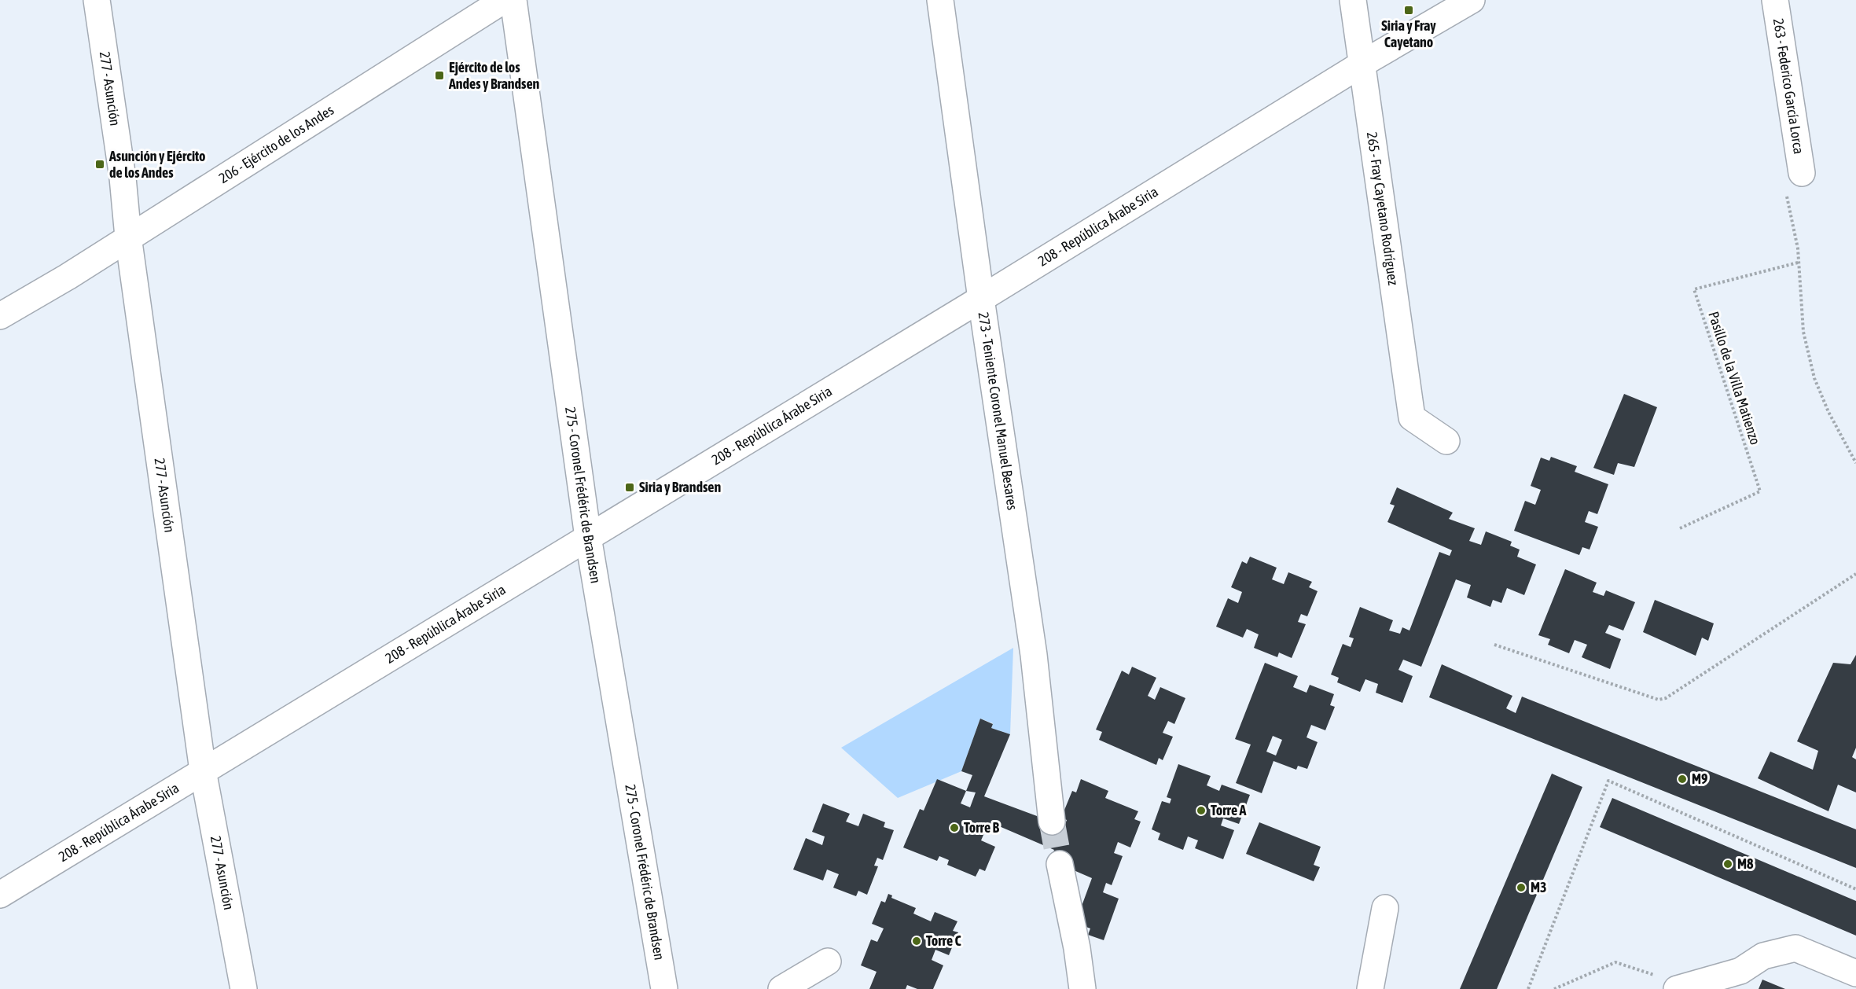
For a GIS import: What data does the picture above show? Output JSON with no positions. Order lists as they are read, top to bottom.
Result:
{
  "streets": {
    "street": [
      "263 - Federico García Lorca",
      "277 - Asunción",
      "206 - Ejército de los Andes",
      "265 - Fray Cayetano Rodríguez",
      "208 - República Árabe Siria",
      "273 - Teniente Coronel Manuel Besares",
      "275 - Coronel Frédéric de Brandsen"
    ],
    "path": ["Pasillo de la Villa Matienzo"]
  },
  "crossings": [
    ["277 - Asunción", "206 - Ejército de los Andes"],
    ["277 - Asunción", "208 - República Árabe Siria"],
    ["265 - Fray Cayetano Rodríguez", "208 - República Árabe Siria"],
    ["208 - República Árabe Siria", "273 - Teniente Coronel Manuel Besares"],
    ["208 - República Árabe Siria", "275 - Coronel Frédéric de Brandsen"]
  ],
  "places": {
    "transit": [
      "Siria y Fray Cayetano",
      "Ejército de los Andes y Brandsen",
      "Asunción y Ejército de los Andes",
      "Siria y Brandsen"
    ],
    "other": [
      "M9",
      "Torre A",
      "Torre B",
      "M8",
      "M3",
      "Torre C"
    ]
  }
}
